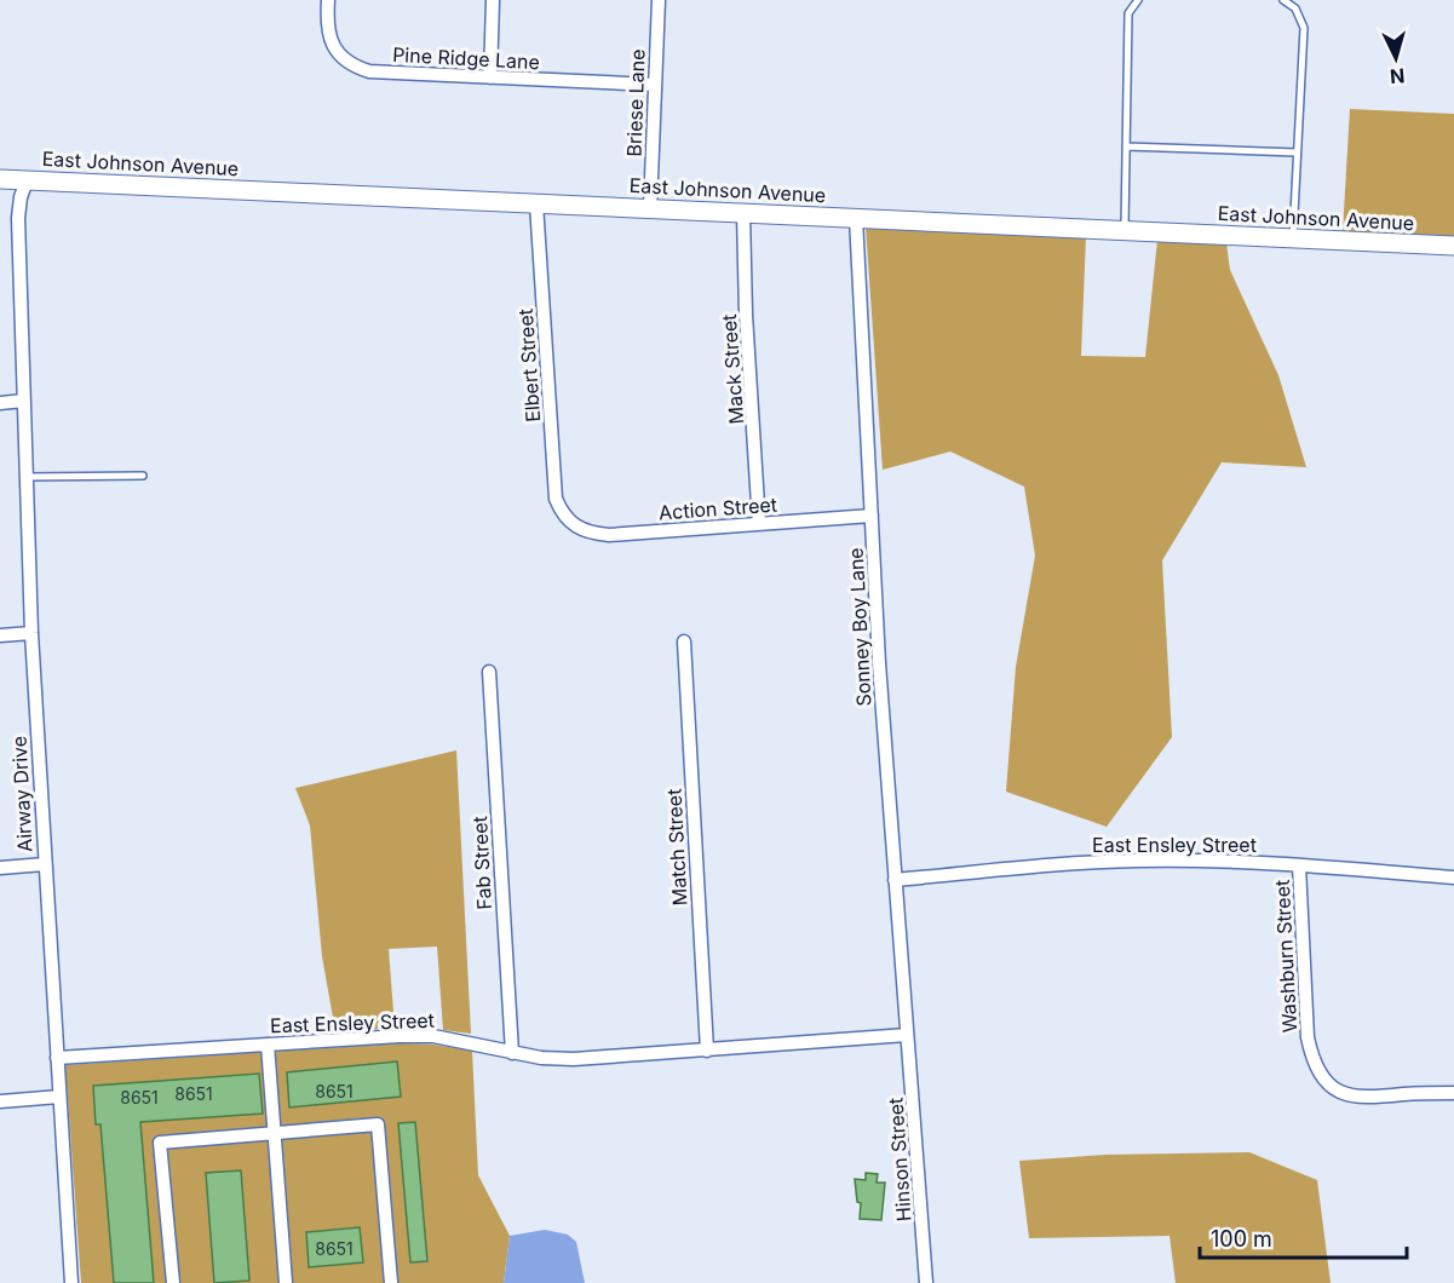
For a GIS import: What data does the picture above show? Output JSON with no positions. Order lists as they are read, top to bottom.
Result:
{
  "streets": {
    "main road": ["East Johnson Avenue"],
    "street": [
      "Pine Ridge Lane",
      "Briese Lane",
      "Elbert Street",
      "Mack Street",
      "Action Street",
      "Sonney Boy Lane",
      "Airway Drive",
      "East Ensley Street",
      "Match Street",
      "Fab Street",
      "Washburn Street",
      "Hinson Street"
    ]
  },
  "crossings": [
    ["Pine Ridge Lane", "Briese Lane"],
    ["Briese Lane", "East Johnson Avenue"],
    ["East Johnson Avenue", "Elbert Street"],
    ["East Johnson Avenue", "Mack Street"],
    ["East Johnson Avenue", "Sonney Boy Lane"],
    ["East Johnson Avenue", "Airway Drive"],
    ["Elbert Street", "Action Street"],
    ["Mack Street", "Action Street"],
    ["Action Street", "Sonney Boy Lane"],
    ["Sonney Boy Lane", "East Ensley Street"],
    ["Sonney Boy Lane", "Hinson Street"],
    ["Airway Drive", "East Ensley Street"],
    ["East Ensley Street", "Match Street"],
    ["East Ensley Street", "Fab Street"],
    ["East Ensley Street", "Washburn Street"],
    ["East Ensley Street", "Hinson Street"]
  ],
  "house_numbers": [
    "8651",
    "8651",
    "8651",
    "8651"
  ],
  "scale_bar": "100 m",
  "north": "bottom"
}
